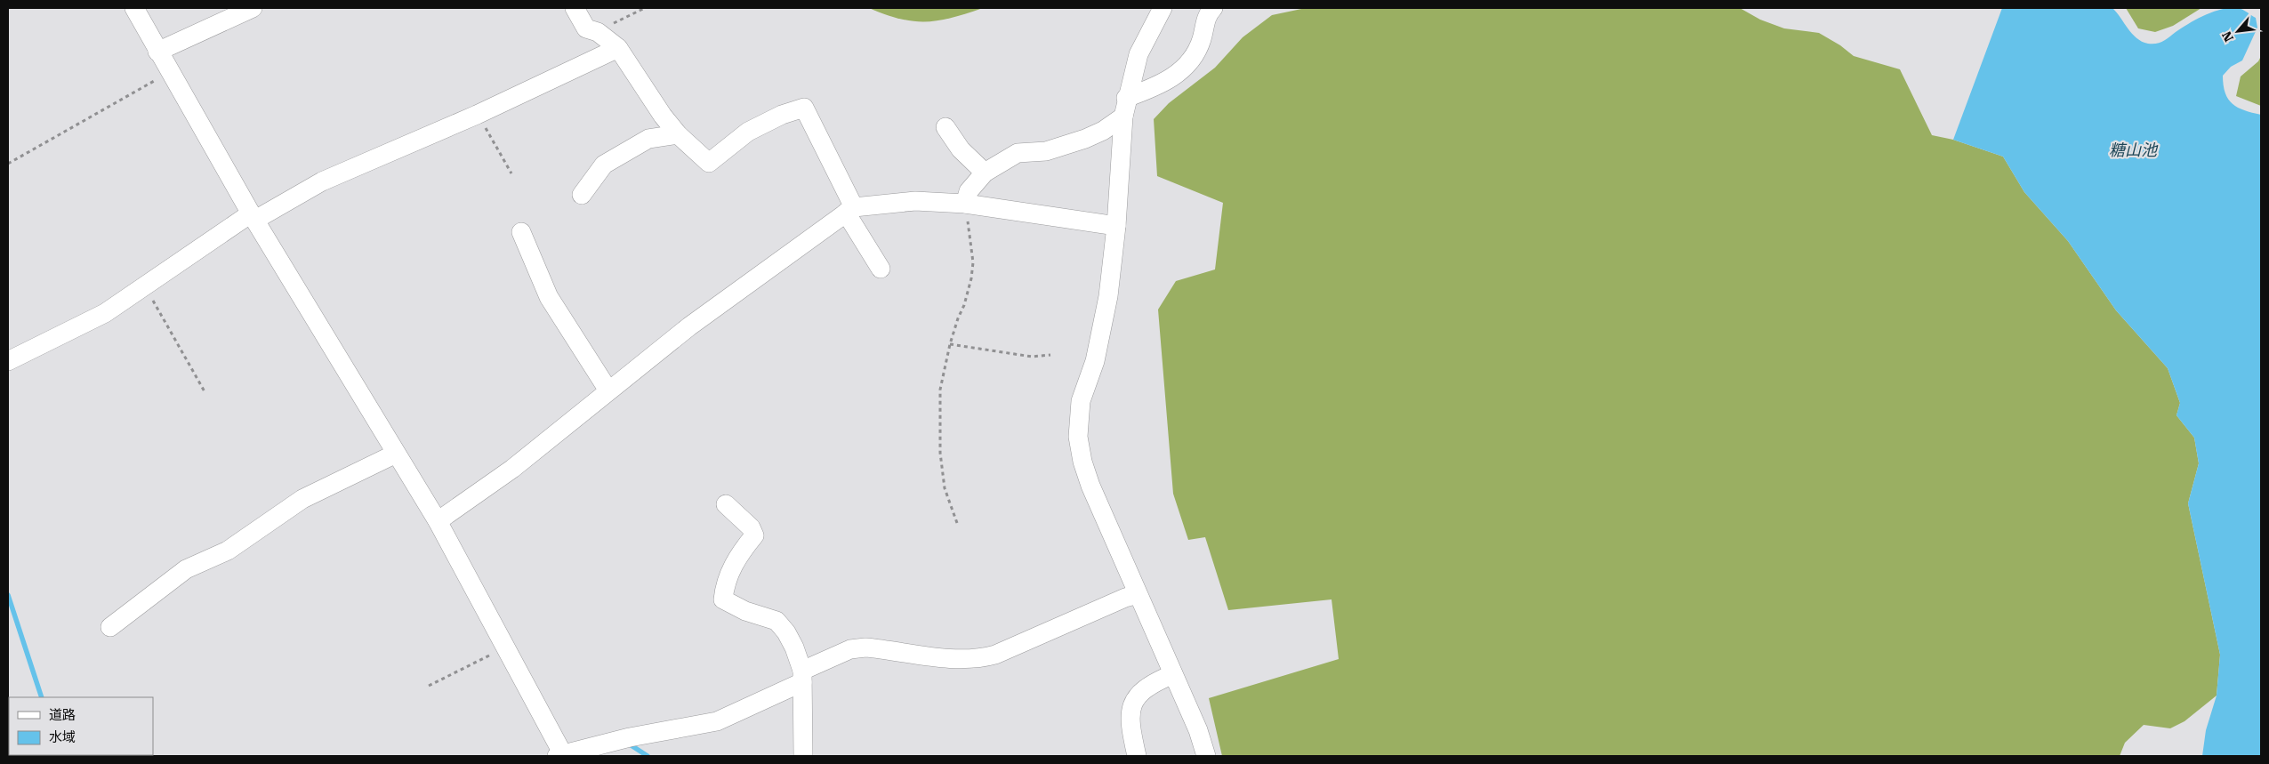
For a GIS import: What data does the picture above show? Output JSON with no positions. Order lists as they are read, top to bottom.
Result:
{
  "water": ["糖山池"],
  "legend": ["道路", "水域"],
  "north": "bottom left"
}
